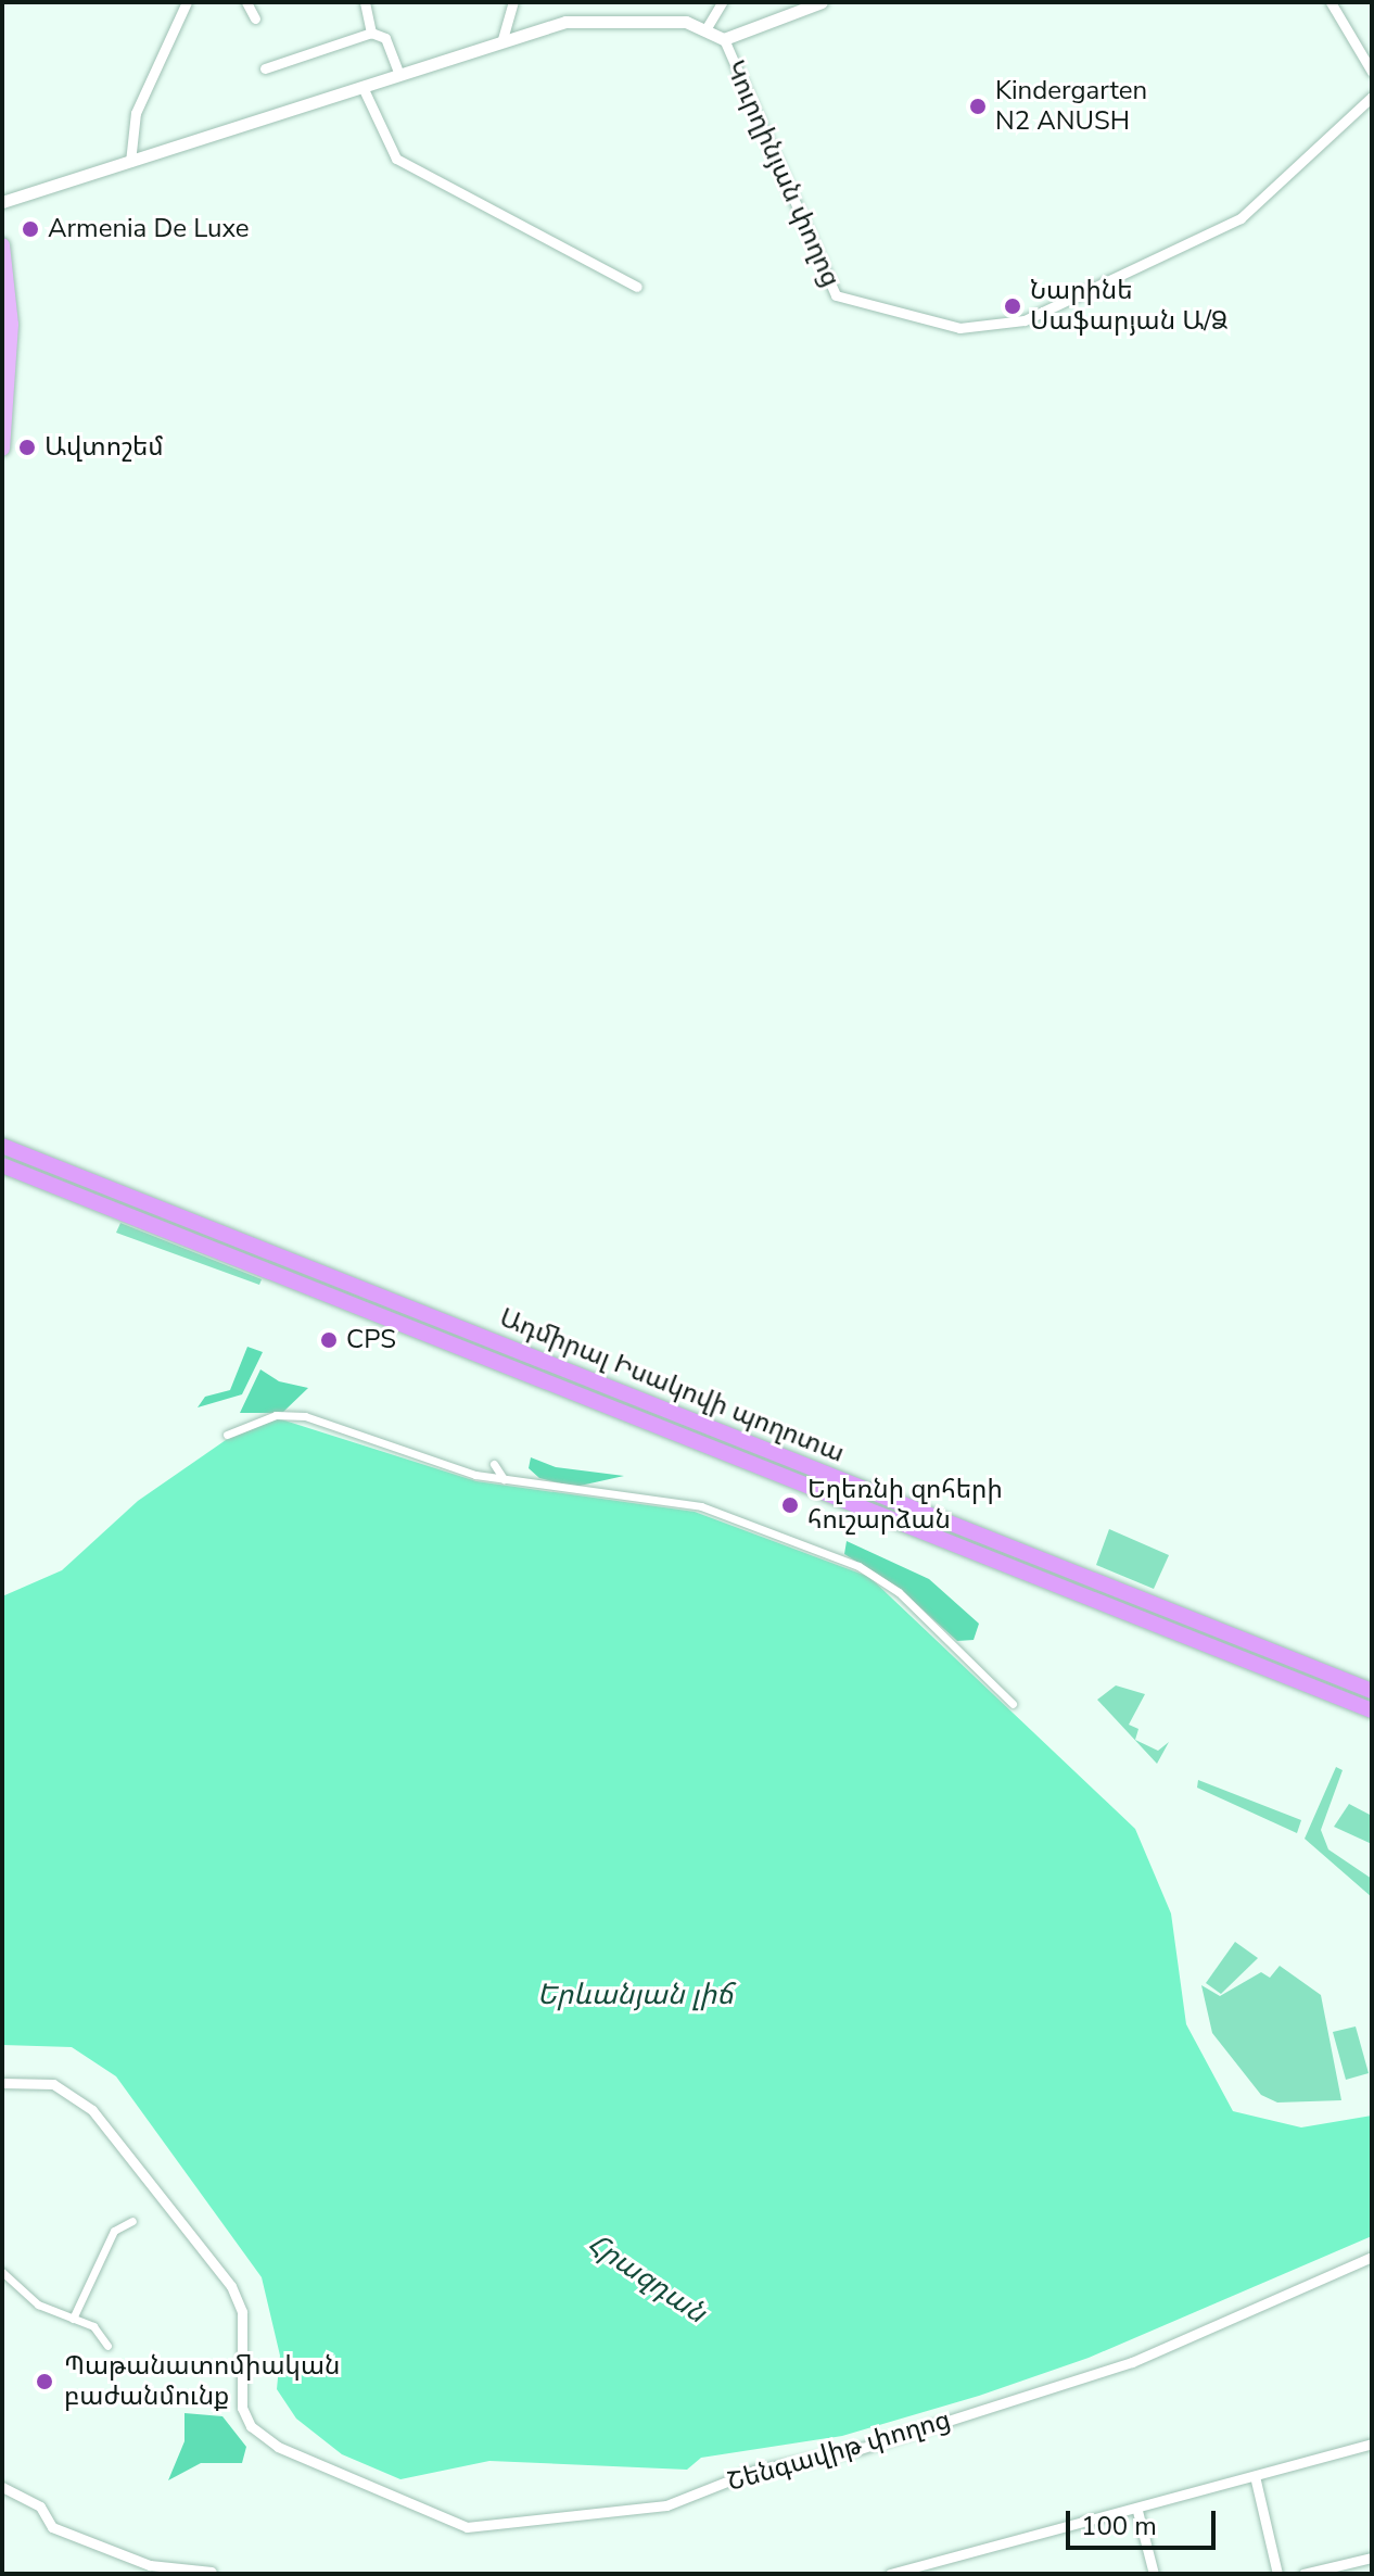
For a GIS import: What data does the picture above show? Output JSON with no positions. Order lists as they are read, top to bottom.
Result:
{
  "streets": {
    "highway": ["Ադմիրալ Իսակովի պողոտա"],
    "street": ["Կուրղինյան փողոց", "Շենգավիթ փողոց"]
  },
  "water": ["Երևանյան լիճ", "Հրազդան"],
  "places": [
    "Kindergarten N2 ANUSH",
    "Armenia De Luxe",
    "Նարինե Սաֆարյան Ա/Ձ",
    "Ավտոշեմ",
    "CPS",
    "Եղեռնի զոհերի հուշարձան",
    "Պաթանատոմիական բաժանմունք"
  ],
  "scale_bar": "100 m"
}
